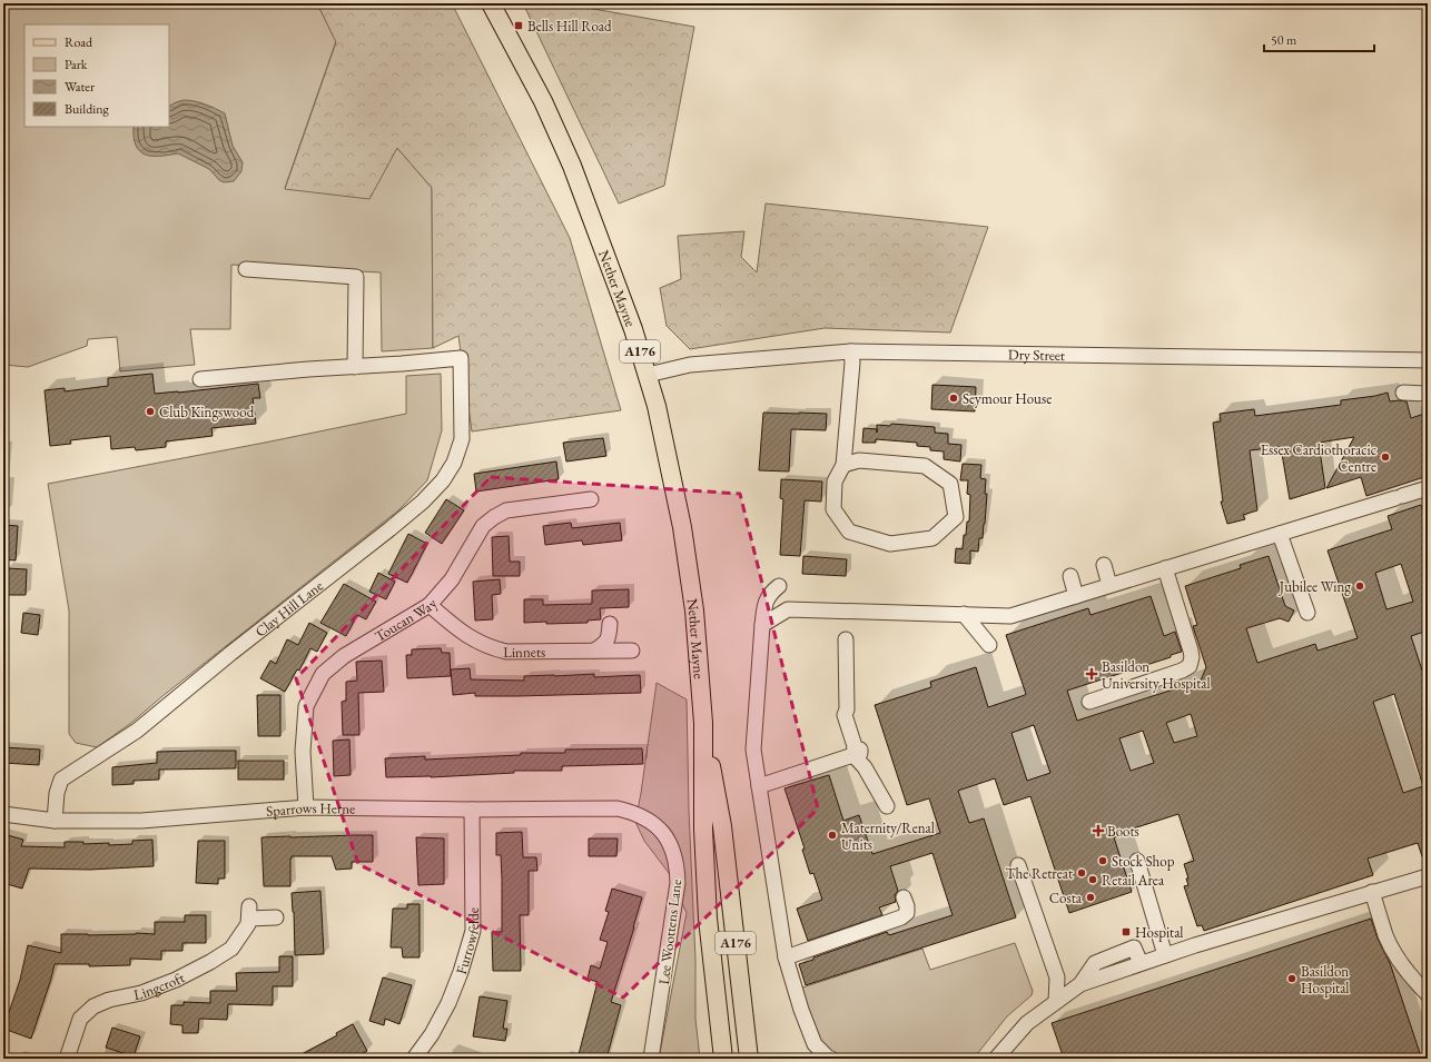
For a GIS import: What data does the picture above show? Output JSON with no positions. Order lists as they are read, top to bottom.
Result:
{
  "streets": {
    "main road": ["Nether Mayne", "A176"],
    "street": [
      "Dry Street",
      "Clay Hill Lane",
      "Toucan Way",
      "Linnets",
      "Sparrows Herne",
      "Lee Woottens Lane",
      "Furrowfelde",
      "Lingcroft"
    ]
  },
  "crossings": [
    ["Nether Mayne", "Dry Street"],
    ["Clay Hill Lane", "Sparrows Herne"],
    ["Toucan Way", "Linnets"],
    ["Toucan Way", "Sparrows Herne"],
    ["Sparrows Herne", "Lee Woottens Lane"],
    ["Sparrows Herne", "Furrowfelde"]
  ],
  "places": {
    "transit": ["Bells Hill Road", "Hospital"],
    "other": [
      "Seymour House",
      "Club Kingswood",
      "Essex Cardiothoracic Centre",
      "Jubilee Wing",
      "Maternity/Renal Units",
      "Stock Shop",
      "The Retreat",
      "Retail Area",
      "Costa",
      "Basildon Hospital"
    ],
    "health": ["Basildon University Hospital", "Boots"]
  },
  "legend": [
    "Road",
    "Park",
    "Water",
    "Building"
  ],
  "scale_bar": "50 m"
}
